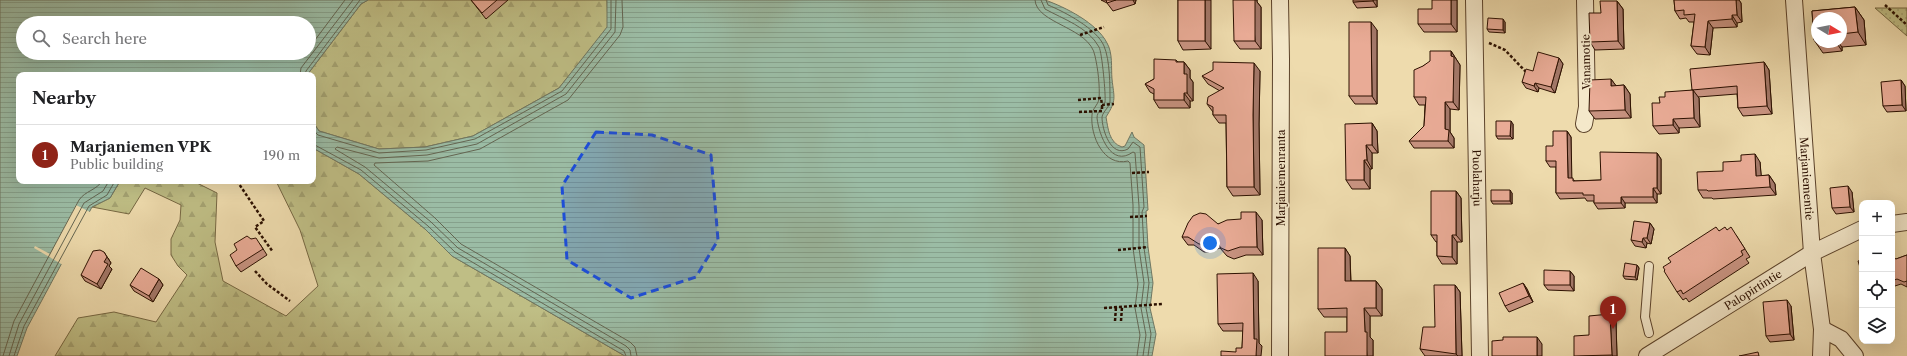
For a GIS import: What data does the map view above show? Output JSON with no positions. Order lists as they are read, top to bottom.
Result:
{
  "streets": {
    "street": [
      "Vanamotie",
      "Marjaniemenranta",
      "Puolaharju",
      "Marjaniementie",
      "Palopirtintie"
    ]
  },
  "crossings": [
    ["Marjaniementie", "Palopirtintie"]
  ],
  "north": "right",
  "page": {
    "search": "Search here",
    "heading": "Nearby",
    "list": [
      {
        "mark": "1",
        "name": "Marjaniemen VPK",
        "note": "Public building",
        "value": "190 m"
      }
    ],
    "map_buttons": ["+", "−"],
    "pins": "1"
  }
}
